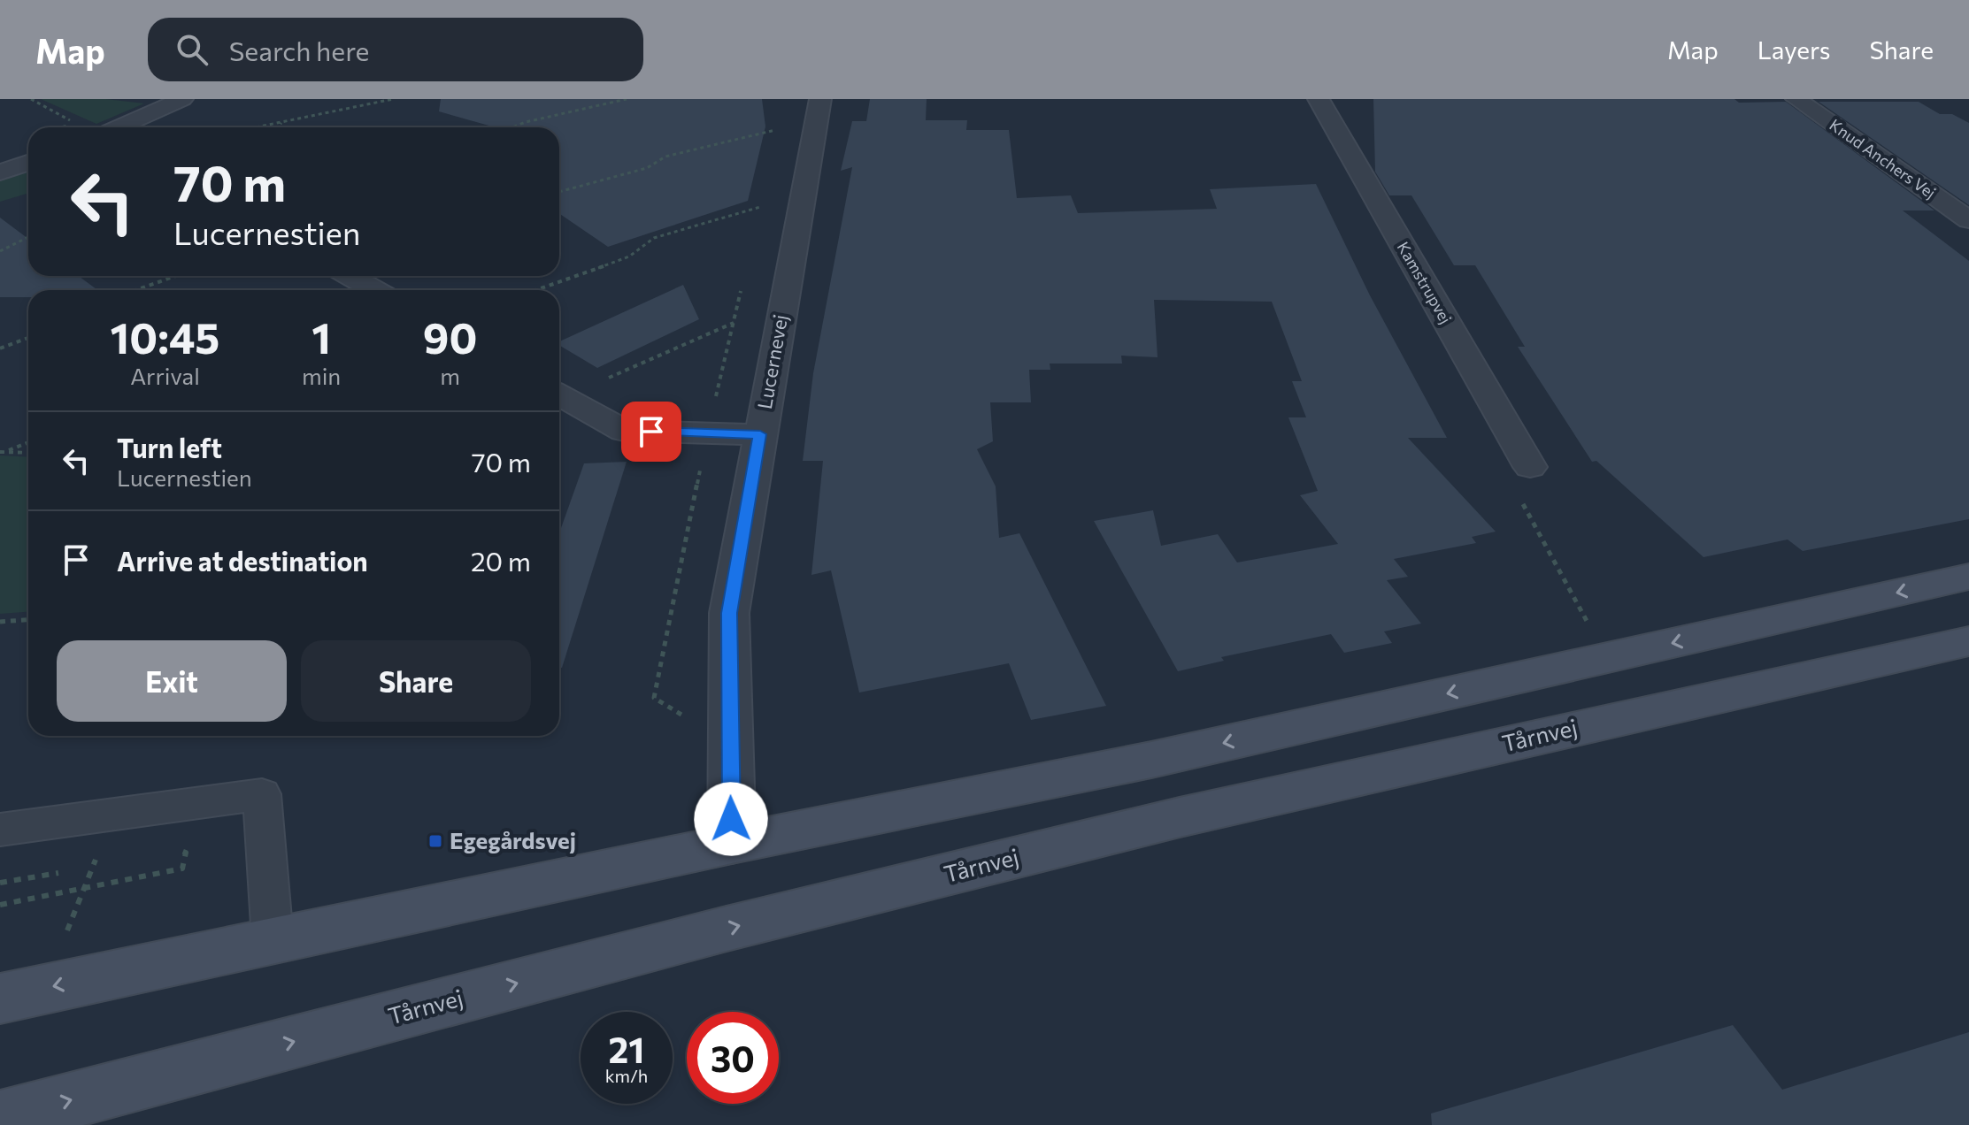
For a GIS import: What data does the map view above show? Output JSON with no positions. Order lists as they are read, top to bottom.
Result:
{
  "streets": {
    "street": [
      "Knud Anchers Vej",
      "Kamstrupvej",
      "Lucernevej",
      "Tårnvej"
    ]
  },
  "places": {
    "transit": ["Egegårdsvej"]
  },
  "page": {
    "header": "Map",
    "search": "Search here",
    "nav": ["Map", "Layers", "Share"],
    "turn": ["70 m", "Lucernestien"],
    "eta": [
      "10:45",
      "Arrival",
      "1",
      "min",
      "90",
      "m"
    ],
    "list": [
      {
        "name": "Turn left",
        "note": "Lucernestien",
        "value": "70 m"
      },
      {
        "name": "Arrive at destination",
        "value": "20 m"
      }
    ],
    "buttons": ["Exit", "Share"],
    "speed": "21 km/h",
    "limit": "30"
  }
}
